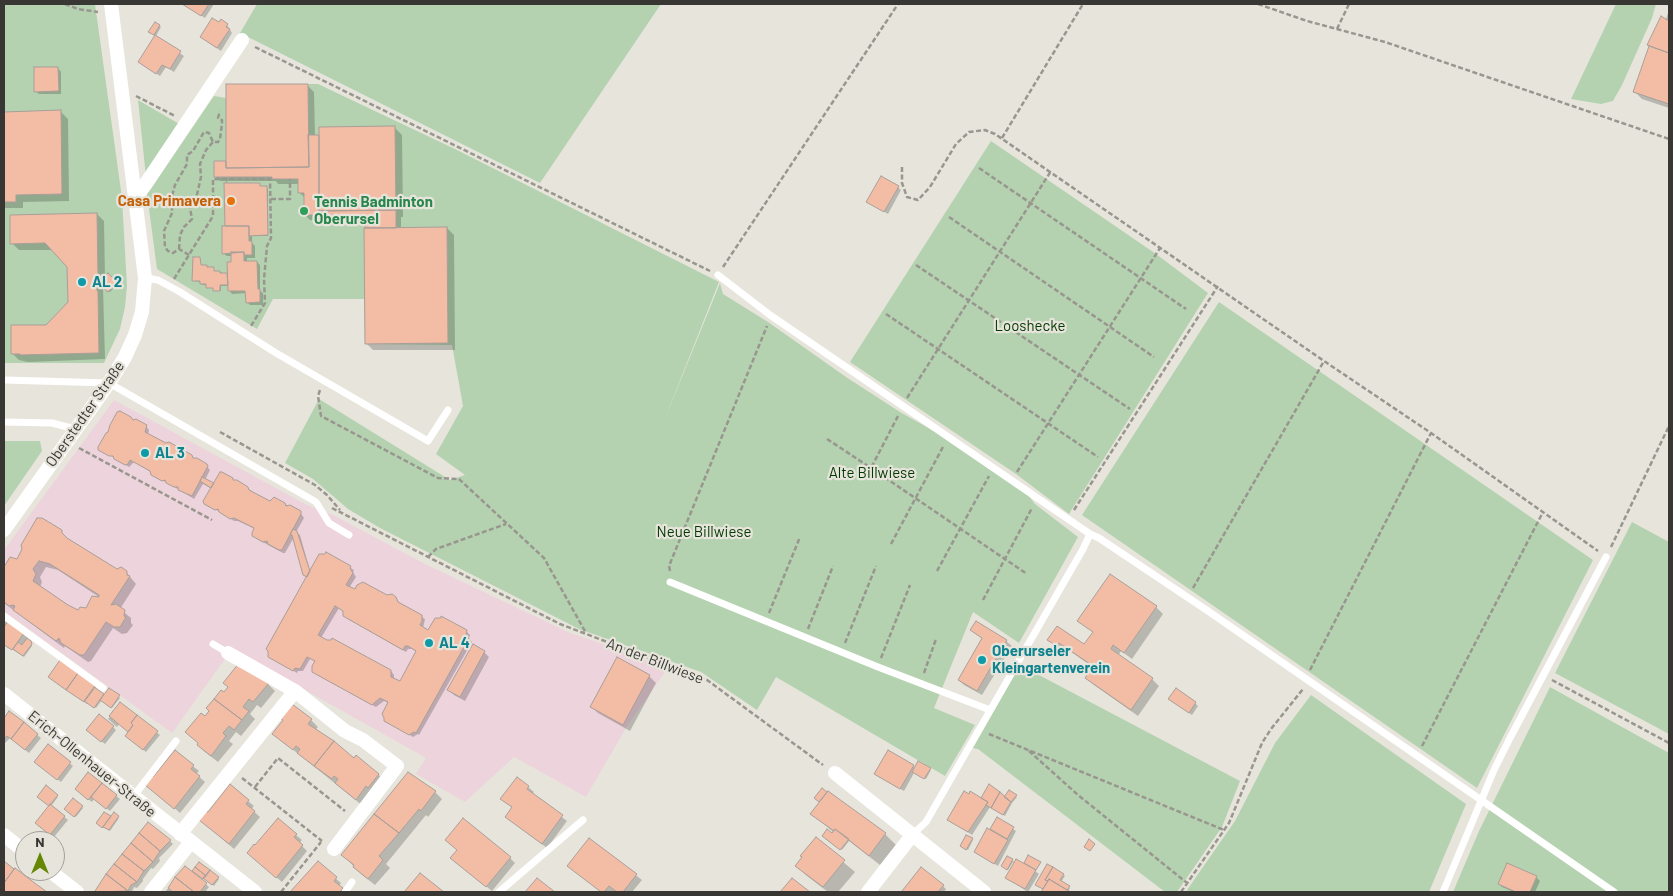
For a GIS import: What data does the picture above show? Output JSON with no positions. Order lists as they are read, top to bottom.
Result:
{
  "streets": {
    "street": ["Oberstedter Straße", "Erich-Ollenhauer-Straße"],
    "path": ["An der Billwiese"]
  },
  "parks": ["Looshecke", "Alte Billwiese", "Neue Billwiese"],
  "places": [
    "Casa Primavera",
    "Tennis Badminton Oberursel",
    "AL 2",
    "AL 3",
    "AL 4",
    "Oberurseler Kleingartenverein"
  ],
  "north": "top"
}
